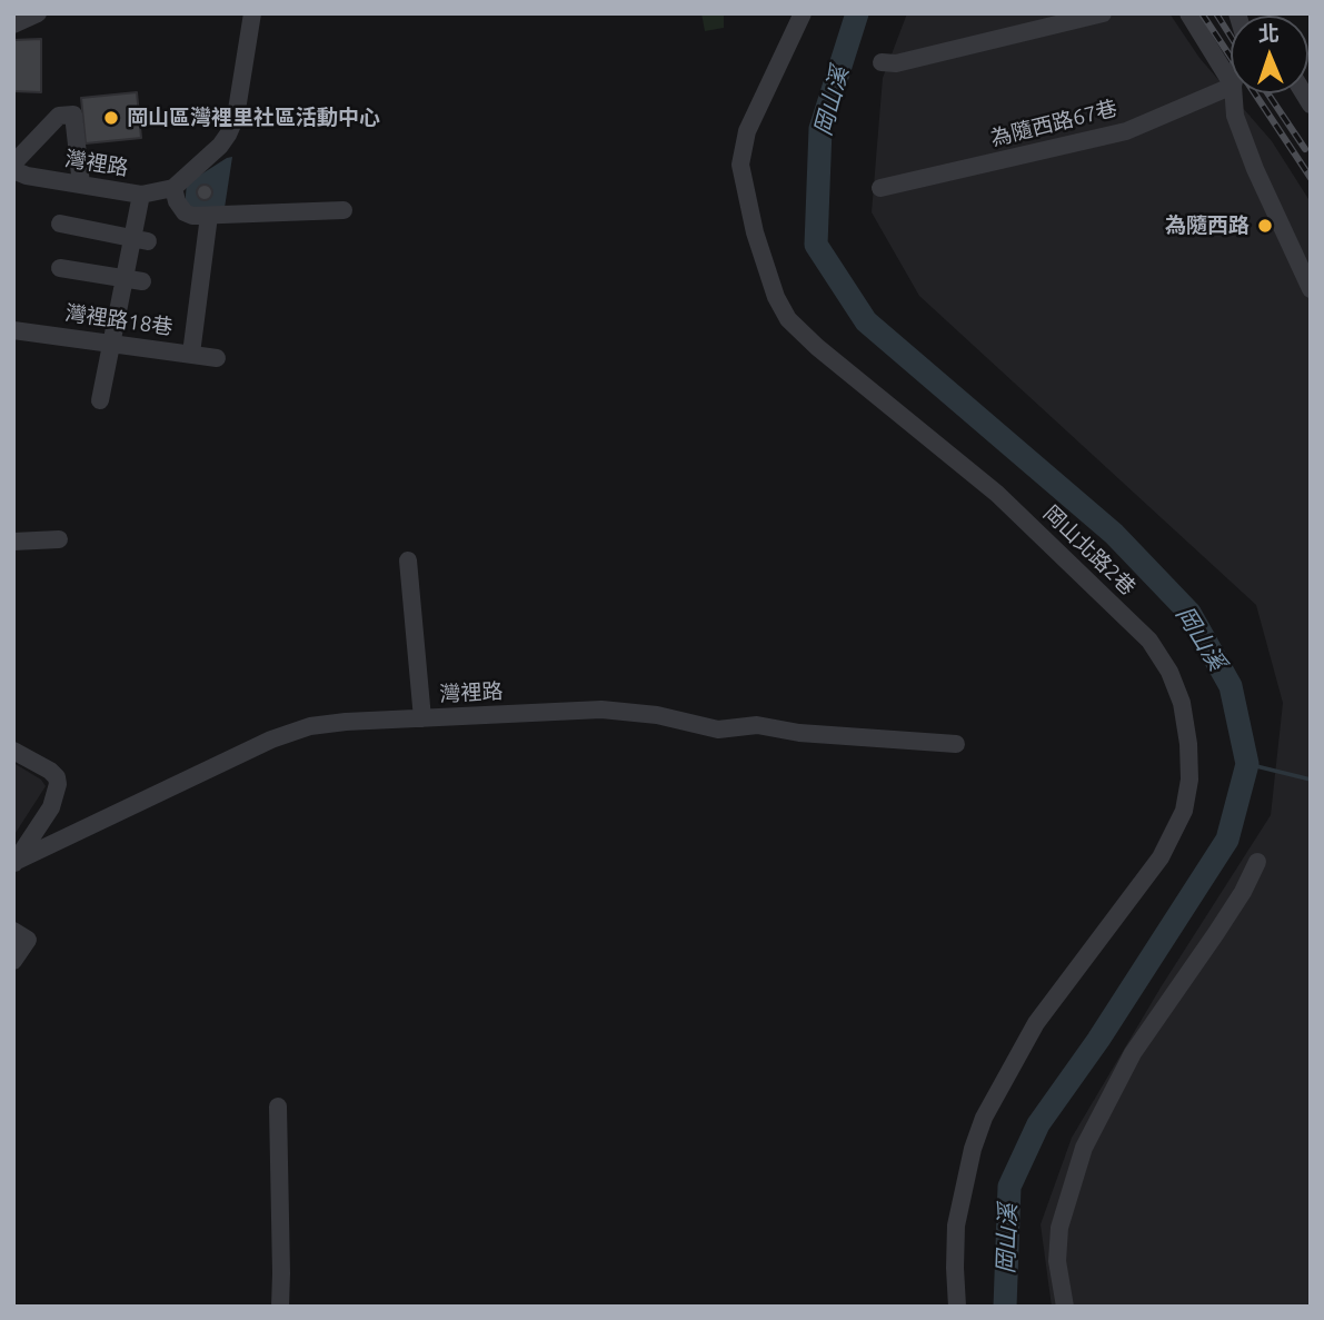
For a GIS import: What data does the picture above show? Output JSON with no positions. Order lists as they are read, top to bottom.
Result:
{
  "streets": {
    "street": [
      "為隨西路67巷",
      "灣裡路",
      "灣裡路18巷",
      "岡山北路2巷"
    ]
  },
  "water": ["岡山溪"],
  "places": ["岡山區灣裡里社區活動中心", "為隨西路"],
  "north": "top"
}
